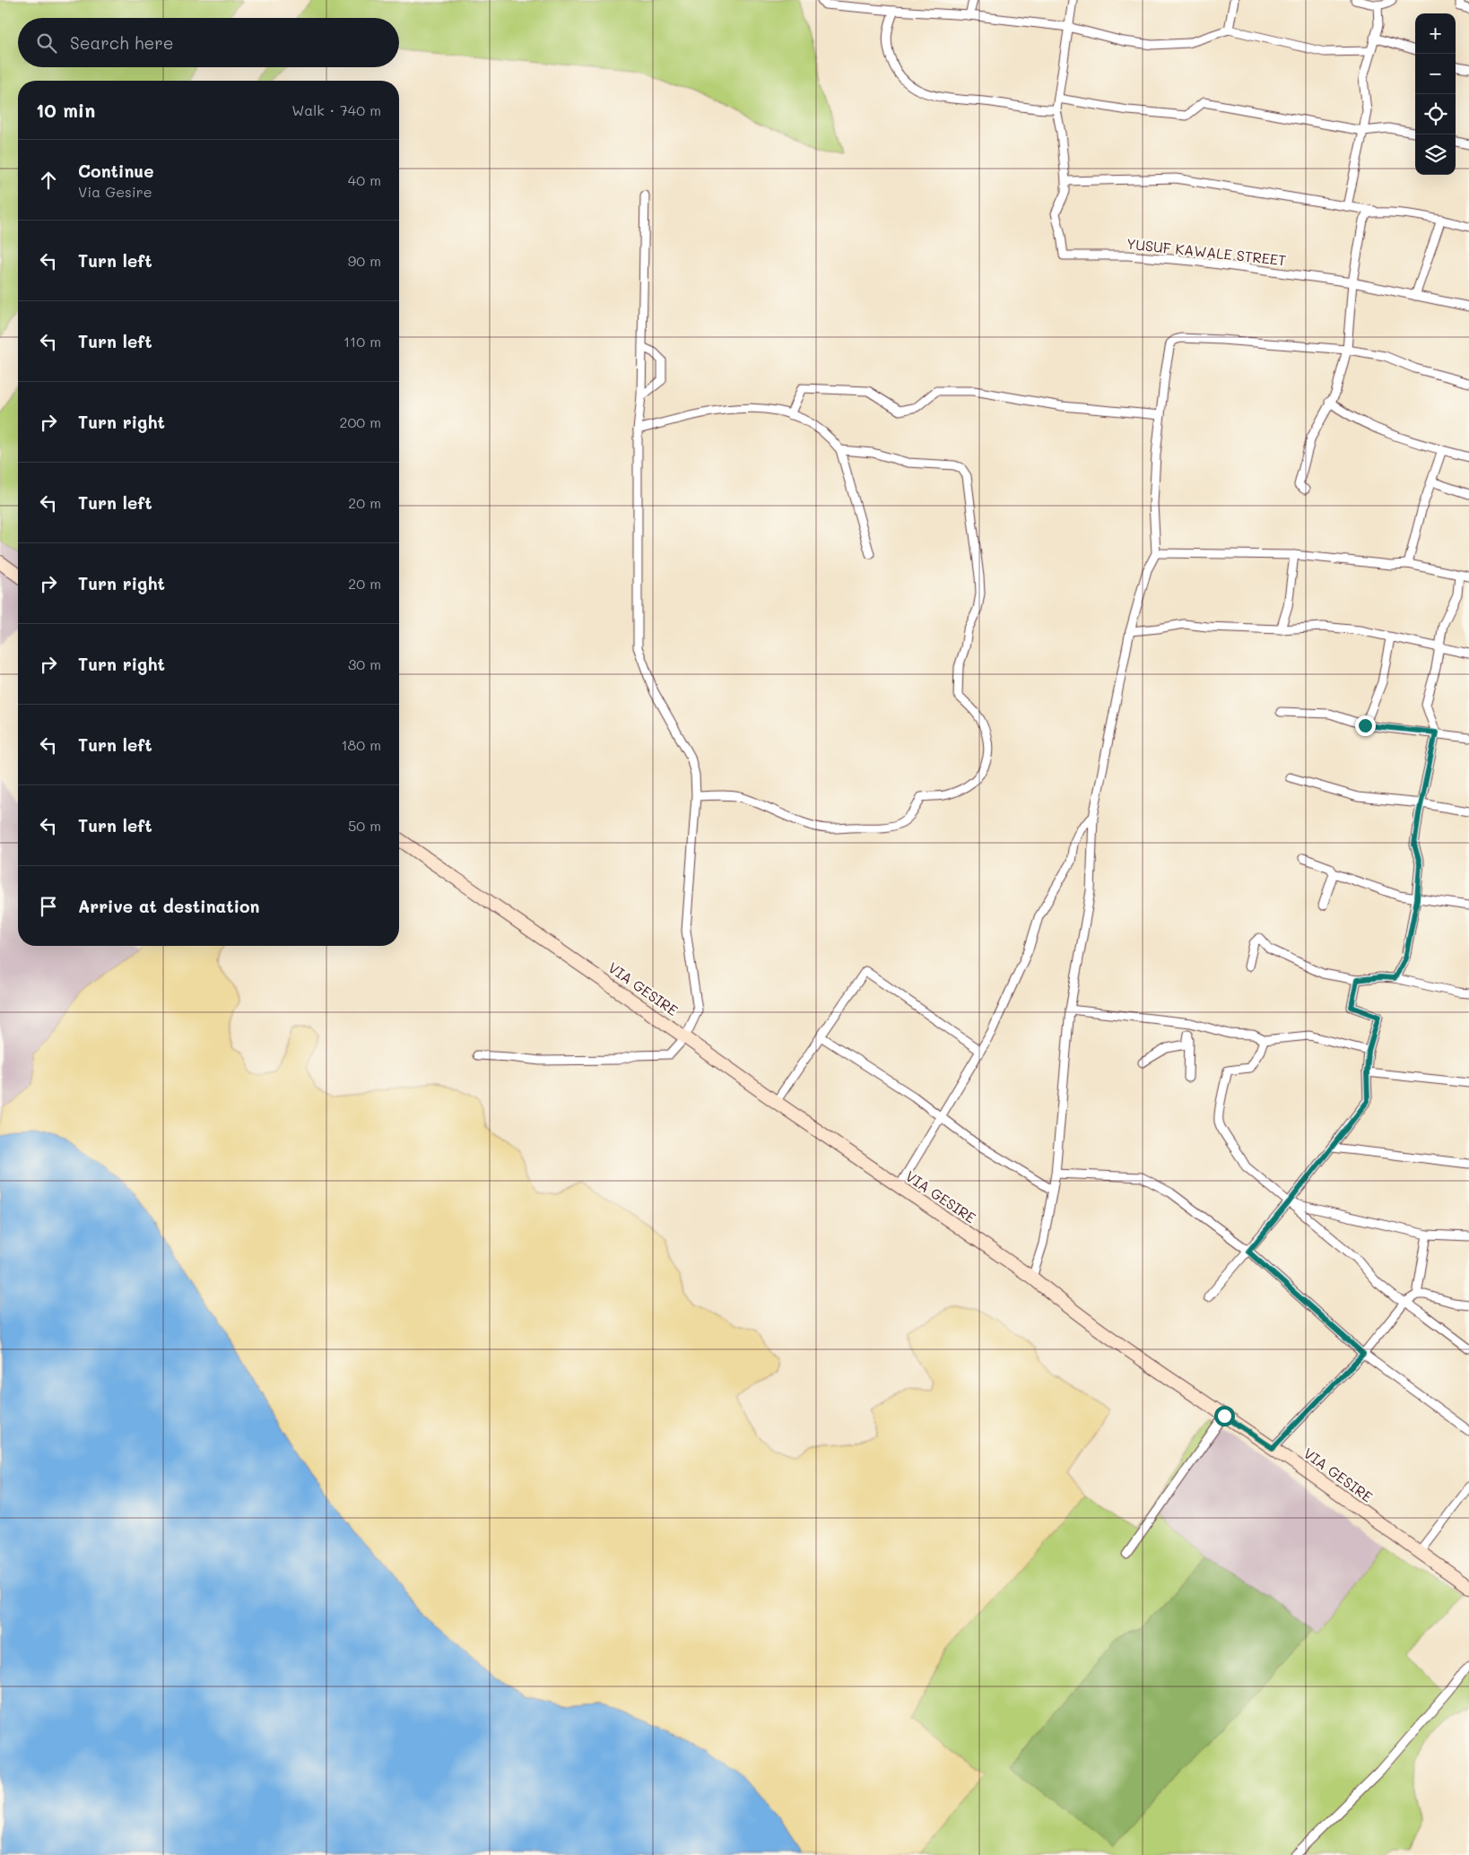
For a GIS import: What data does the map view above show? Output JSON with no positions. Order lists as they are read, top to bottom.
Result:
{
  "streets": {
    "main road": ["VIA GESIRE"],
    "street": ["YUSUF KAWALE STREET"]
  },
  "page": {
    "map_buttons": ["+", "−"],
    "search": "Search here",
    "heading": ["10 min", "Walk · 740 m"],
    "list": [
      ["Continue", "Via Gesire", "40 m"],
      ["Turn left", "90 m"],
      ["Turn left", "110 m"],
      ["Turn right", "200 m"],
      ["Turn left", "20 m"],
      ["Turn right", "20 m"],
      ["Turn right", "30 m"],
      ["Turn left", "180 m"],
      ["Turn left", "50 m"],
      "Arrive at destination"
    ]
  }
}
